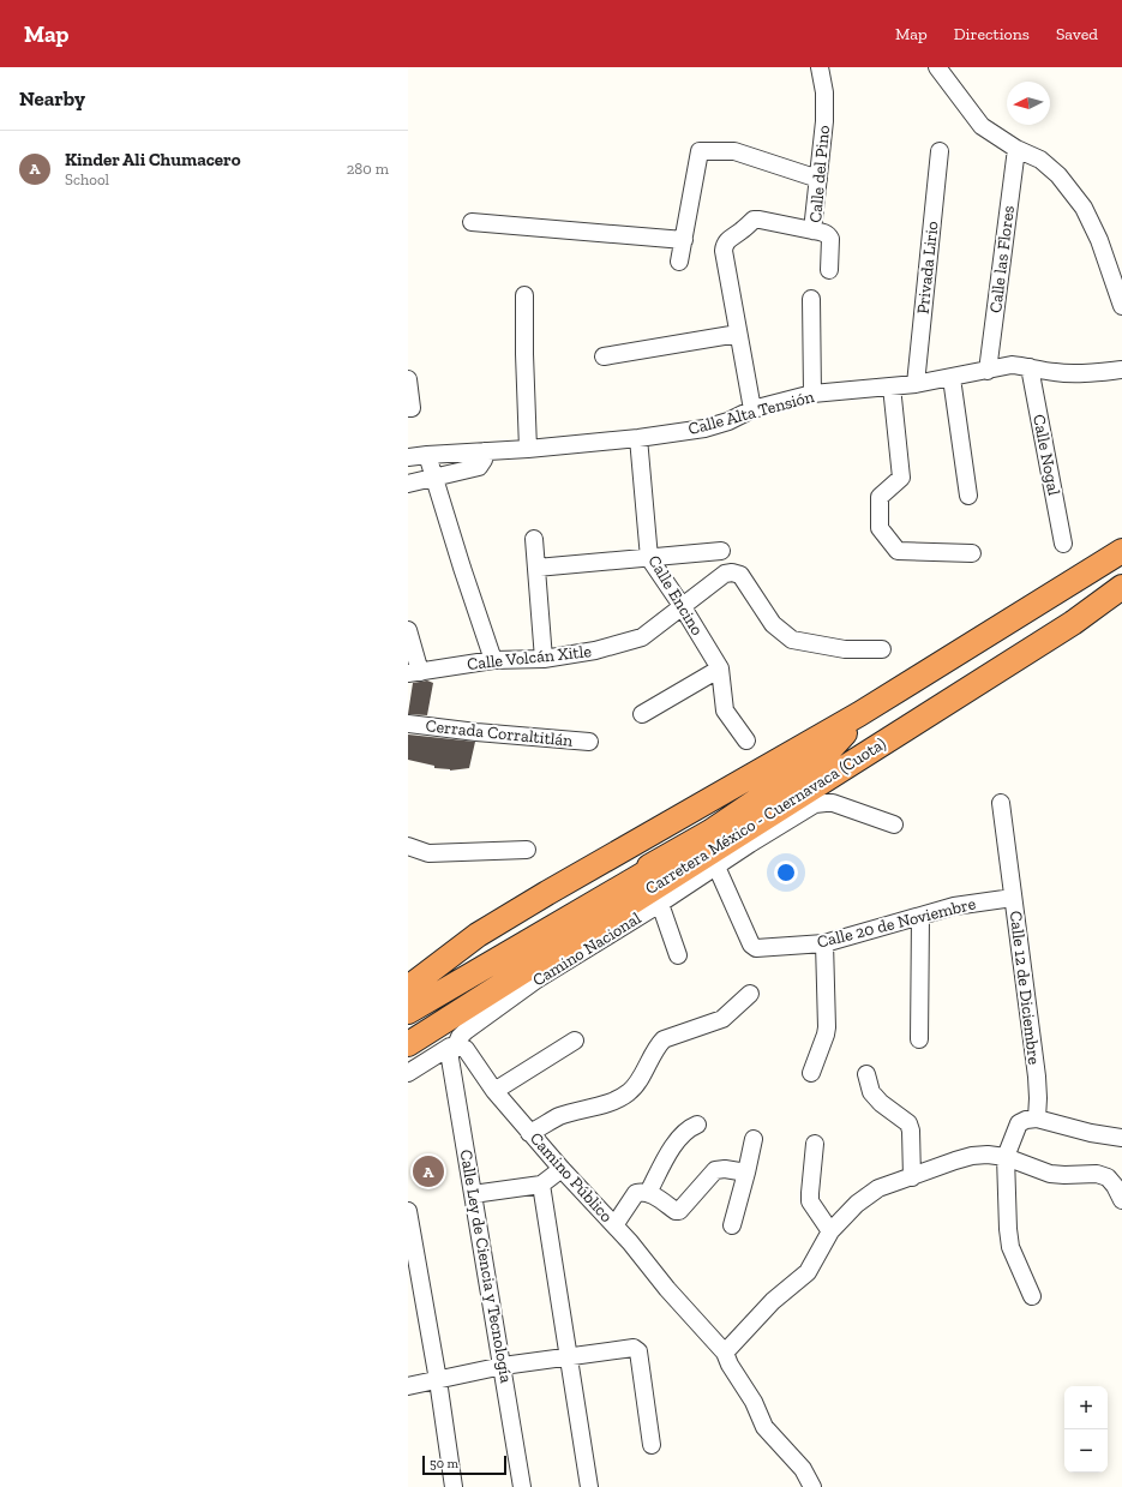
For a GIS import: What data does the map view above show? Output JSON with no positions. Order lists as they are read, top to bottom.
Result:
{
  "streets": {
    "highway": ["Carretera México - Cuernavaca (Cuota)"],
    "street": [
      "Calle del Pino",
      "Calle las Flores",
      "Privada Lirio",
      "Calle Alta Tensión",
      "Calle Nogal",
      "Calle Encino",
      "Calle Volcán Xitle",
      "Cerrada Corraltitlán",
      "Calle 20 de Noviembre",
      "Camino Nacional",
      "Calle 12 de Diciembre",
      "Camino Público",
      "Calle Ley de Ciencia y Tecnología"
    ]
  },
  "crossings": [
    ["Calle las Flores", "Calle Alta Tensión"],
    ["Privada Lirio", "Calle Alta Tensión"],
    ["Calle Alta Tensión", "Calle Nogal"],
    ["Calle Alta Tensión", "Calle Encino"],
    ["Calle Encino", "Calle Volcán Xitle"],
    ["Calle 20 de Noviembre", "Camino Nacional"],
    ["Calle 20 de Noviembre", "Calle 12 de Diciembre"],
    ["Camino Nacional", "Camino Público"],
    ["Camino Nacional", "Calle Ley de Ciencia y Tecnología"],
    ["Camino Público", "Calle Ley de Ciencia y Tecnología"]
  ],
  "scale_bar": "50 m",
  "north": "left",
  "page": {
    "header": "Map",
    "nav": ["Map", "Directions", "Saved"],
    "heading": "Nearby",
    "list": [
      {
        "mark": "A",
        "name": "Kinder Ali Chumacero",
        "note": "School",
        "value": "280 m"
      }
    ],
    "pins": "A",
    "map_buttons": ["+", "−"],
    "scale": "50 m"
  }
}
